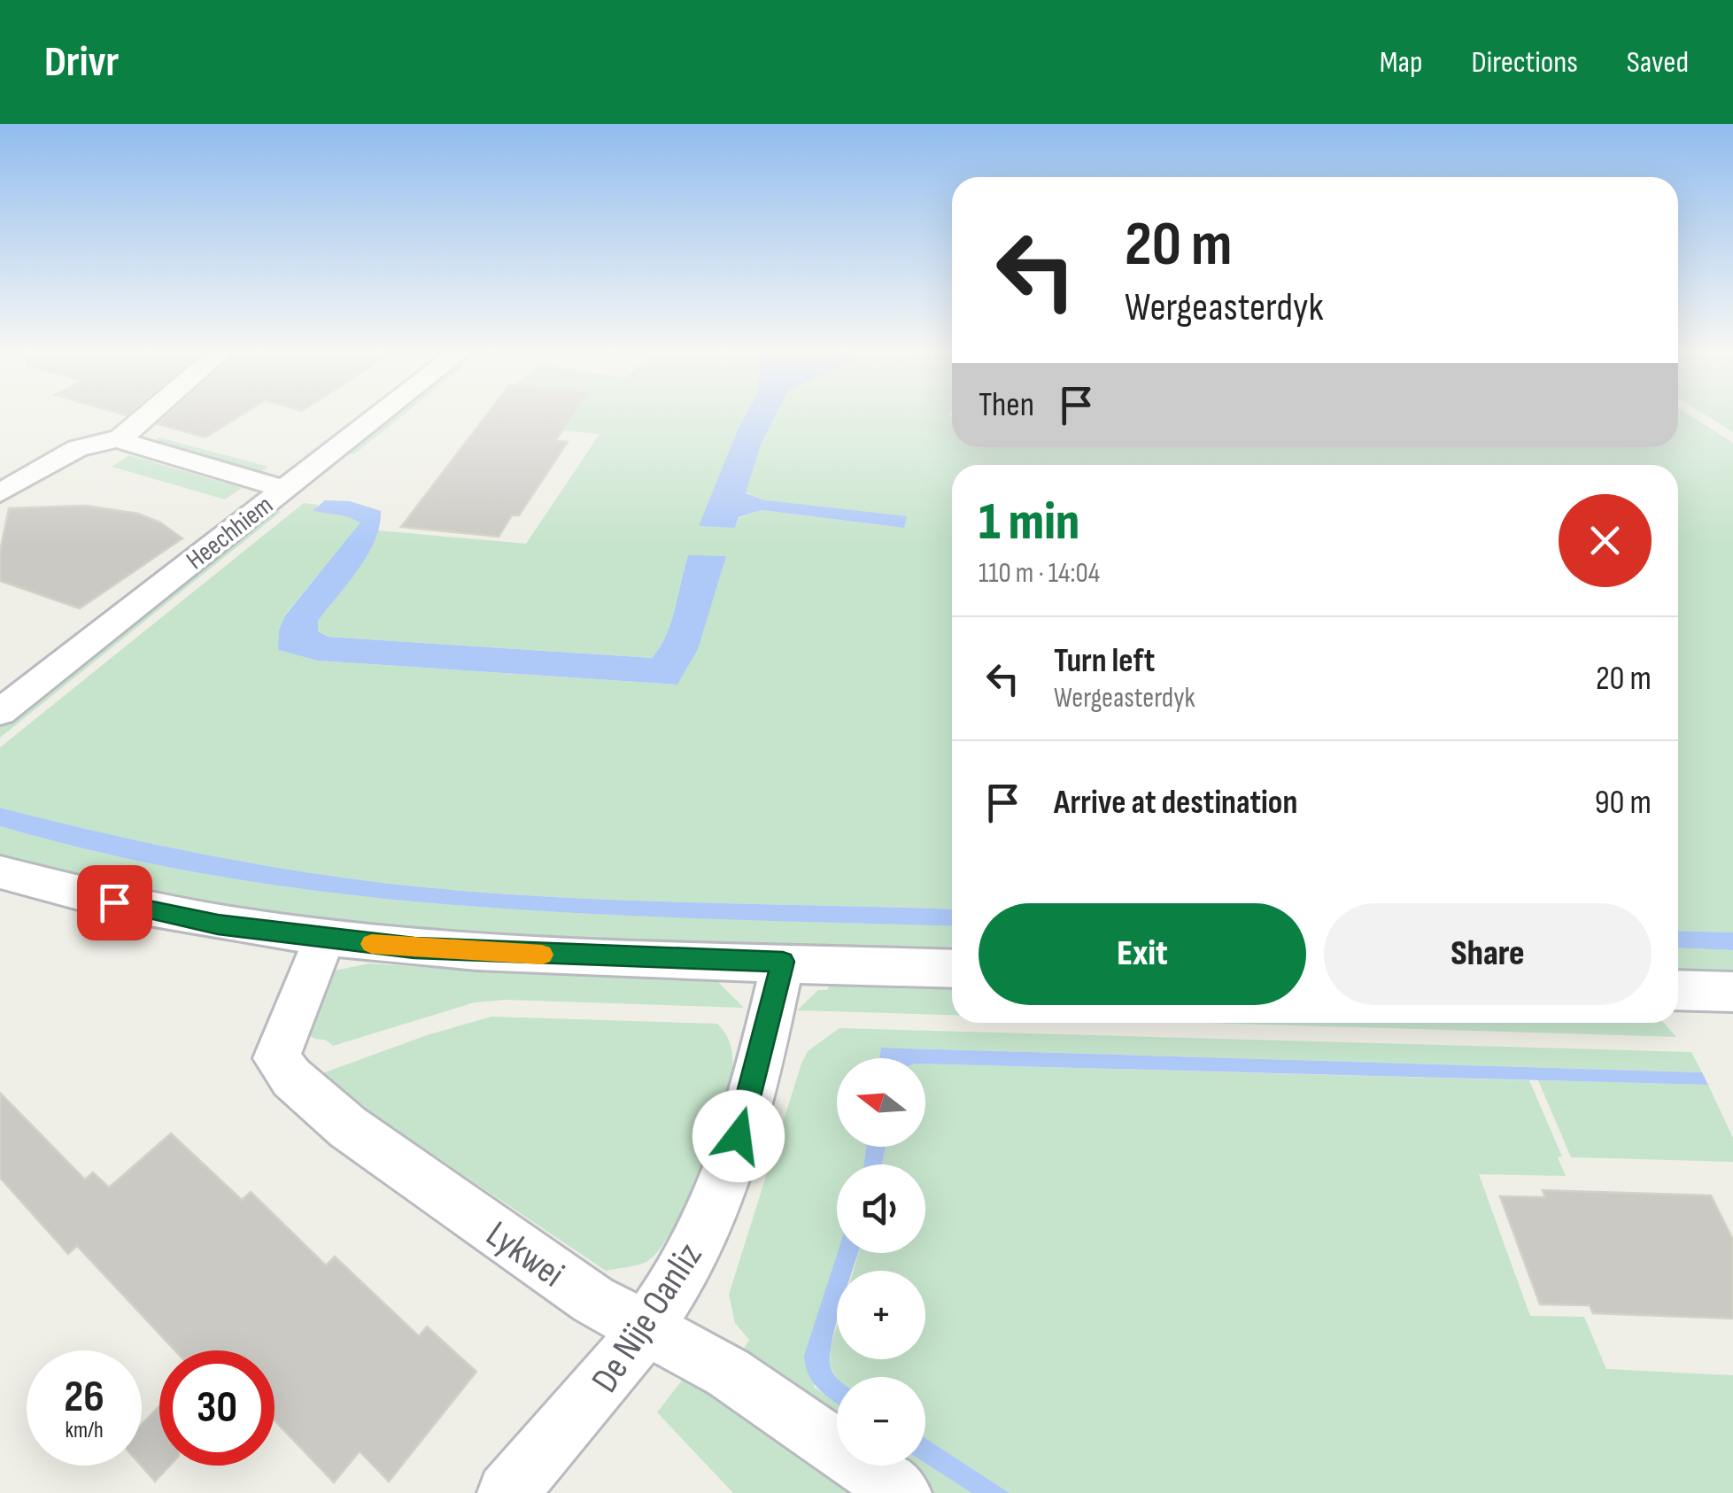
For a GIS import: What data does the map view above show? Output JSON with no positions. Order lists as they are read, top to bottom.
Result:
{
  "streets": {
    "street": ["Heechhiem", "Lykwei", "De Nije Oanliz"]
  },
  "crossings": [
    ["Lykwei", "De Nije Oanliz"]
  ],
  "north": "left",
  "page": {
    "header": "Drivr",
    "nav": ["Map", "Directions", "Saved"],
    "turn": ["20 m", "Wergeasterdyk"],
    "then": "Then",
    "heading": ["1 min", "110 m · 14:04"],
    "list": [
      {
        "name": "Turn left",
        "note": "Wergeasterdyk",
        "value": "20 m"
      },
      {
        "name": "Arrive at destination",
        "value": "90 m"
      }
    ],
    "buttons": ["Exit", "Share"],
    "map_buttons": ["+", "−"],
    "speed": "26 km/h",
    "limit": "30"
  }
}
